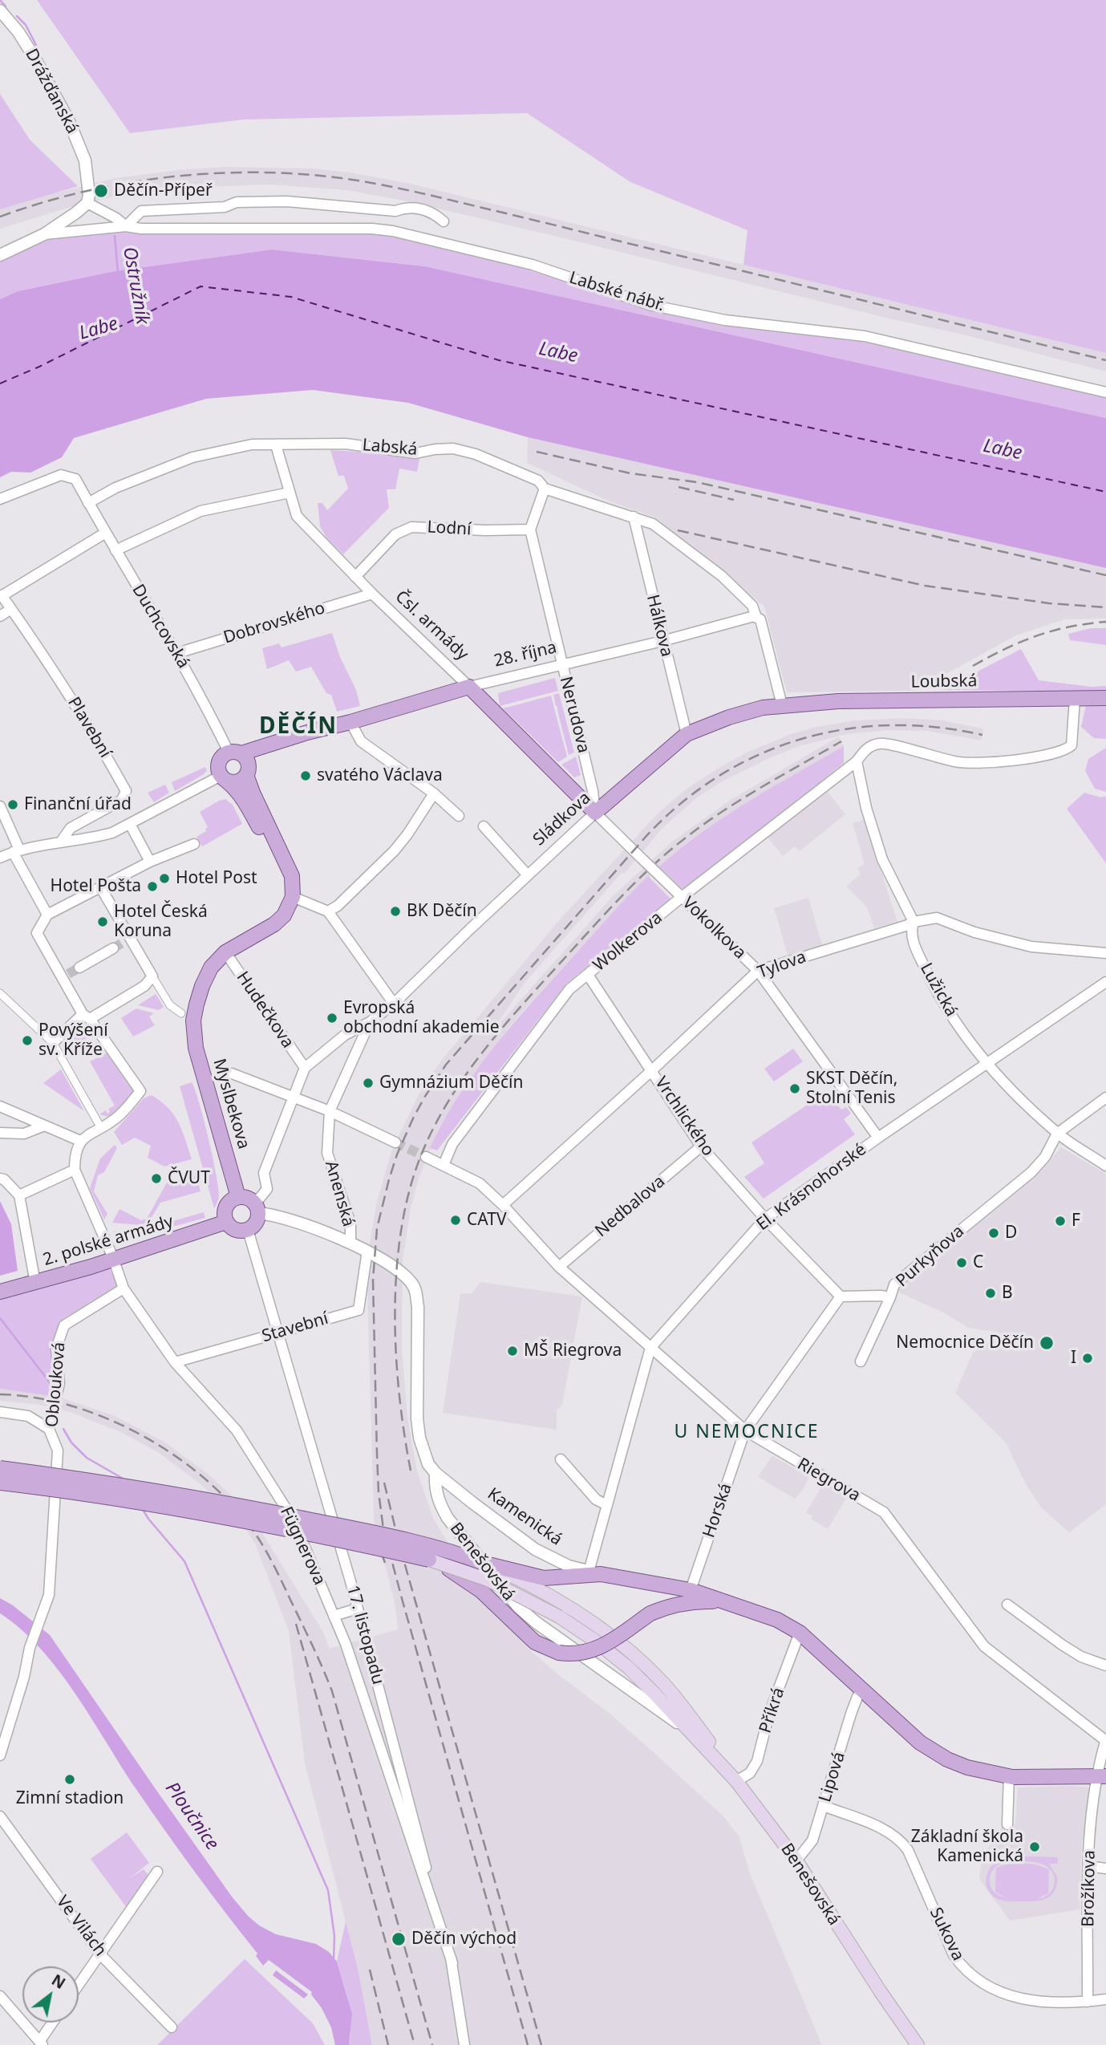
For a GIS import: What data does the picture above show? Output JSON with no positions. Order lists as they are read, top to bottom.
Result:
{
  "streets": {
    "main road": [
      "Čsl. armády",
      "28. října",
      "Loubská",
      "Sládkova",
      "Myslbekova",
      "2. polské armády",
      "Kamenická",
      "Benešovská"
    ],
    "street": [
      "Drážďanská",
      "Labské nábř.",
      "Labská",
      "Lodní",
      "Dobrovského",
      "Hálkova",
      "Duchcovská",
      "Nerudova",
      "Plavební",
      "Vokolkova",
      "Wolkerova",
      "Tylova",
      "Lužická",
      "Hudečkova",
      "Vrchlického",
      "El. Krásnohorské",
      "Anenská",
      "Nedbalova",
      "Purkyňova",
      "Stavební",
      "Oblouková",
      "Riegrova",
      "Horská",
      "Fügnerova",
      "17. listopadu",
      "Příkrá",
      "Lipová",
      "Brožíkova",
      "Ve Vilách",
      "Sukova"
    ]
  },
  "crossings": [
    ["Drážďanská", "Labské nábř."],
    ["Labská", "Čsl. armády"],
    ["Labská", "Hálkova"],
    ["Labská", "Duchcovská"],
    ["Labská", "28. října"],
    ["Labská", "Loubská"],
    ["Labská", "Sládkova"],
    ["Lodní", "Čsl. armády"],
    ["Lodní", "Nerudova"],
    ["Dobrovského", "Čsl. armády"],
    ["Dobrovského", "Duchcovská"],
    ["Čsl. armády", "28. října"],
    ["Čsl. armády", "Nerudova"],
    ["Čsl. armády", "Sládkova"],
    ["Čsl. armády", "Vokolkova"],
    ["Hálkova", "28. října"],
    ["Hálkova", "Sládkova"],
    ["Duchcovská", "28. října"],
    ["28. října", "Nerudova"],
    ["Loubská", "Sládkova"],
    ["Loubská", "Wolkerova"],
    ["Nerudova", "Sládkova"],
    ["Nerudova", "Vokolkova"],
    ["Sládkova", "Vokolkova"],
    ["Sládkova", "Hudečkova"],
    ["Vokolkova", "Wolkerova"],
    ["Vokolkova", "Tylova"],
    ["Vokolkova", "El. Krásnohorské"],
    ["Wolkerova", "Lužická"],
    ["Wolkerova", "Vrchlického"],
    ["Wolkerova", "Riegrova"],
    ["Tylova", "Lužická"],
    ["Tylova", "Vrchlického"],
    ["Tylova", "Riegrova"],
    ["Lužická", "El. Krásnohorské"],
    ["Lužická", "Purkyňova"],
    ["Hudečkova", "Myslbekova"],
    ["Myslbekova", "2. polské armády"],
    ["Myslbekova", "Kamenická"],
    ["Myslbekova", "17. listopadu"],
    ["Vrchlického", "El. Krásnohorské"],
    ["Vrchlického", "Nedbalova"],
    ["Vrchlického", "Purkyňova"],
    ["El. Krásnohorské", "Riegrova"],
    ["El. Krásnohorské", "Kamenická"],
    ["Anenská", "Kamenická"],
    ["Nedbalova", "Riegrova"],
    ["2. polské armády", "Kamenická"],
    ["2. polské armády", "Fügnerova"],
    ["2. polské armády", "17. listopadu"],
    ["Stavební", "Kamenická"],
    ["Stavební", "Fügnerova"],
    ["Stavební", "17. listopadu"],
    ["Oblouková", "Fügnerova"],
    ["Riegrova", "Horská"],
    ["Riegrova", "Brožíkova"],
    ["Horská", "Kamenická"],
    ["Kamenická", "Benešovská"],
    ["Kamenická", "17. listopadu"],
    ["Kamenická", "Příkrá"],
    ["Kamenická", "Lipová"],
    ["Kamenická", "Brožíkova"],
    ["Fügnerova", "17. listopadu"],
    ["Benešovská", "Příkrá"],
    ["Benešovská", "Lipová"],
    ["Lipová", "Sukova"],
    ["Brožíkova", "Sukova"]
  ],
  "districts": ["DĚČÍN", "U NEMOCNICE"],
  "water": ["Ostružník", "Labe", "Ploučnice"],
  "places": [
    "Děčín-Přípeř",
    "svatého Václava",
    "Finanční úřad",
    "Hotel Post",
    "Hotel Pošta",
    "BK Děčín",
    "Hotel Česká Koruna",
    "Evropská obchodní akademie",
    "Povýšení sv. Kříže",
    "Gymnázium Děčín",
    "SKST Děčín, Stolní Tenis",
    "ČVUT",
    "CATV",
    "F",
    "D",
    "C",
    "B",
    "Nemocnice Děčín",
    "MŠ Riegrova",
    "I",
    "Zimní stadion",
    "Základní škola Kamenická",
    "Děčín východ"
  ],
  "north": "top right"
}
